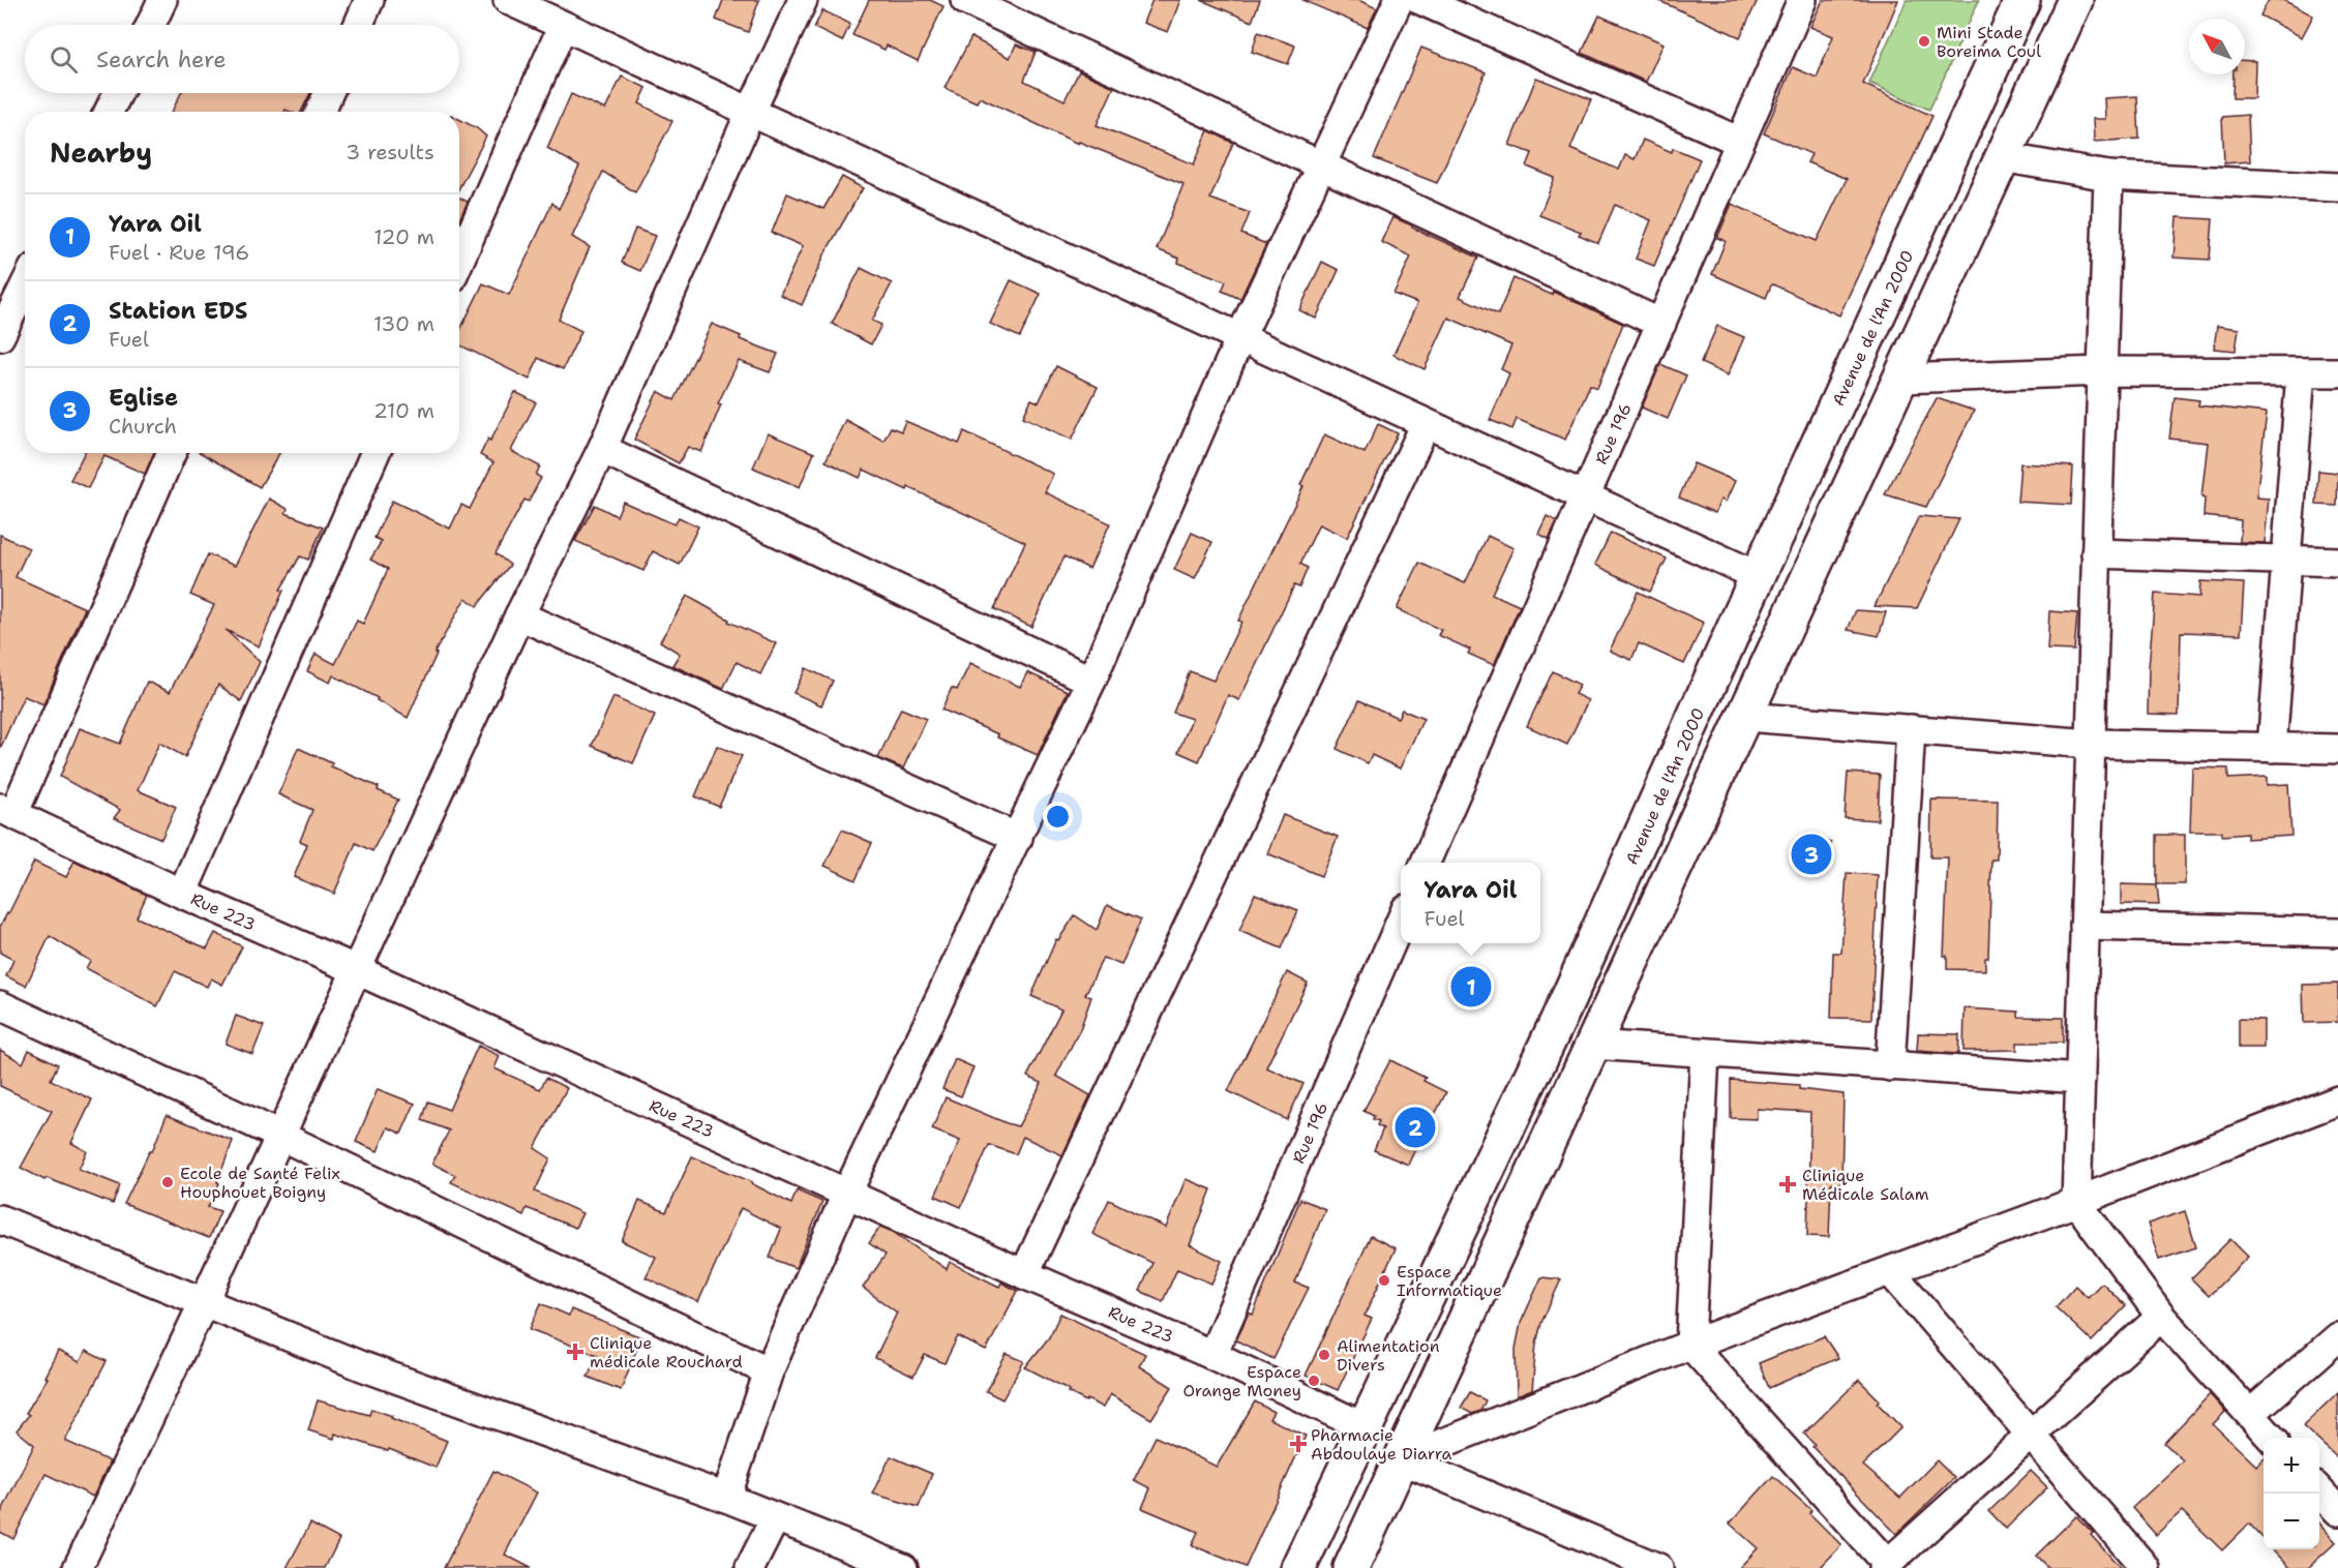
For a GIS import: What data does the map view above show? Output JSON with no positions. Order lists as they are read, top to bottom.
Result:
{
  "streets": {
    "main road": ["Avenue de l'An 2000"],
    "street": ["Rue 196", "Rue 223"]
  },
  "crossings": [
    ["Avenue de l'An 2000", "Rue 223"],
    ["Rue 196", "Rue 223"]
  ],
  "places": {
    "other": [
      "Mini Stade Boreima Coul",
      "Ecole de Santé Felix Houphouet Boigny",
      "Espace Informatique",
      "Alimentation Divers",
      "Espace Orange Money"
    ],
    "health": ["Clinique Médicale Salam", "Clinique médicale Rouchard", "Pharmacie Abdoulaye Diarra"]
  },
  "north": "top left",
  "page": {
    "search": "Search here",
    "heading": ["Nearby", "3 results"],
    "list": [
      {
        "mark": "1",
        "name": "Yara Oil",
        "note": "Fuel · Rue 196",
        "value": "120 m"
      },
      {
        "mark": "2",
        "name": "Station EDS",
        "note": "Fuel",
        "value": "130 m"
      },
      {
        "mark": "3",
        "name": "Eglise",
        "note": "Church",
        "value": "210 m"
      }
    ],
    "pins": ["3", "1", "2"],
    "popup": ["Yara Oil", "Fuel"],
    "map_buttons": ["+", "−"]
  }
}
